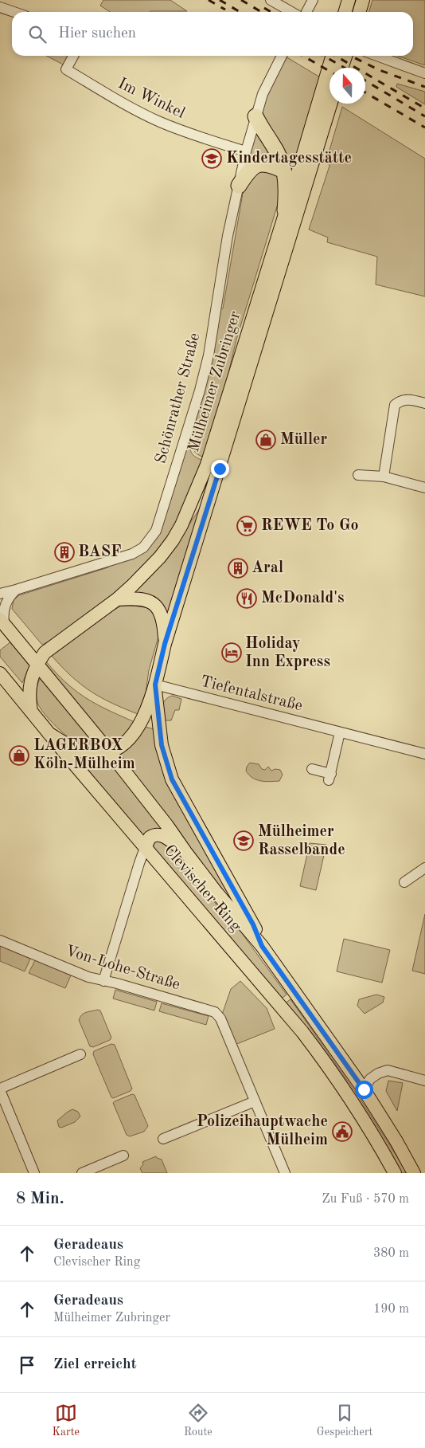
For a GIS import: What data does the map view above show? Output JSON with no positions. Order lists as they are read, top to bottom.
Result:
{
  "streets": {
    "main road": ["Mülheimer Zubringer", "Clevischer Ring"],
    "street": [
      "Im Winkel",
      "Schönrather Straße",
      "Tiefentalstraße",
      "Von-Lohe-Straße"
    ]
  },
  "crossings": [
    ["Im Winkel", "Schönrather Straße"],
    ["Mülheimer Zubringer", "Tiefentalstraße"],
    ["Mülheimer Zubringer", "Clevischer Ring"],
    ["Tiefentalstraße", "Clevischer Ring"]
  ],
  "places": {
    "school or university": ["Kindertagesstätte", "Mülheimer Rasselbande"],
    "shop": ["Müller", "LAGERBOX Köln-Mülheim"],
    "supermarket": ["REWE To Go"],
    "building": ["BASF", "Aral"],
    "restaurant": ["McDonald's"],
    "hotel": ["Holiday Inn Express"],
    "public building": ["Polizeihauptwache Mülheim"]
  },
  "north": "top",
  "page": {
    "search": "Hier suchen",
    "heading": ["8 Min.", "Zu Fuß · 570 m"],
    "list": [
      ["Geradeaus", "Clevischer Ring", "380 m"],
      ["Geradeaus", "Mülheimer Zubringer", "190 m"],
      "Ziel erreicht"
    ],
    "nav": ["Karte", "Route", "Gespeichert"]
  }
}
